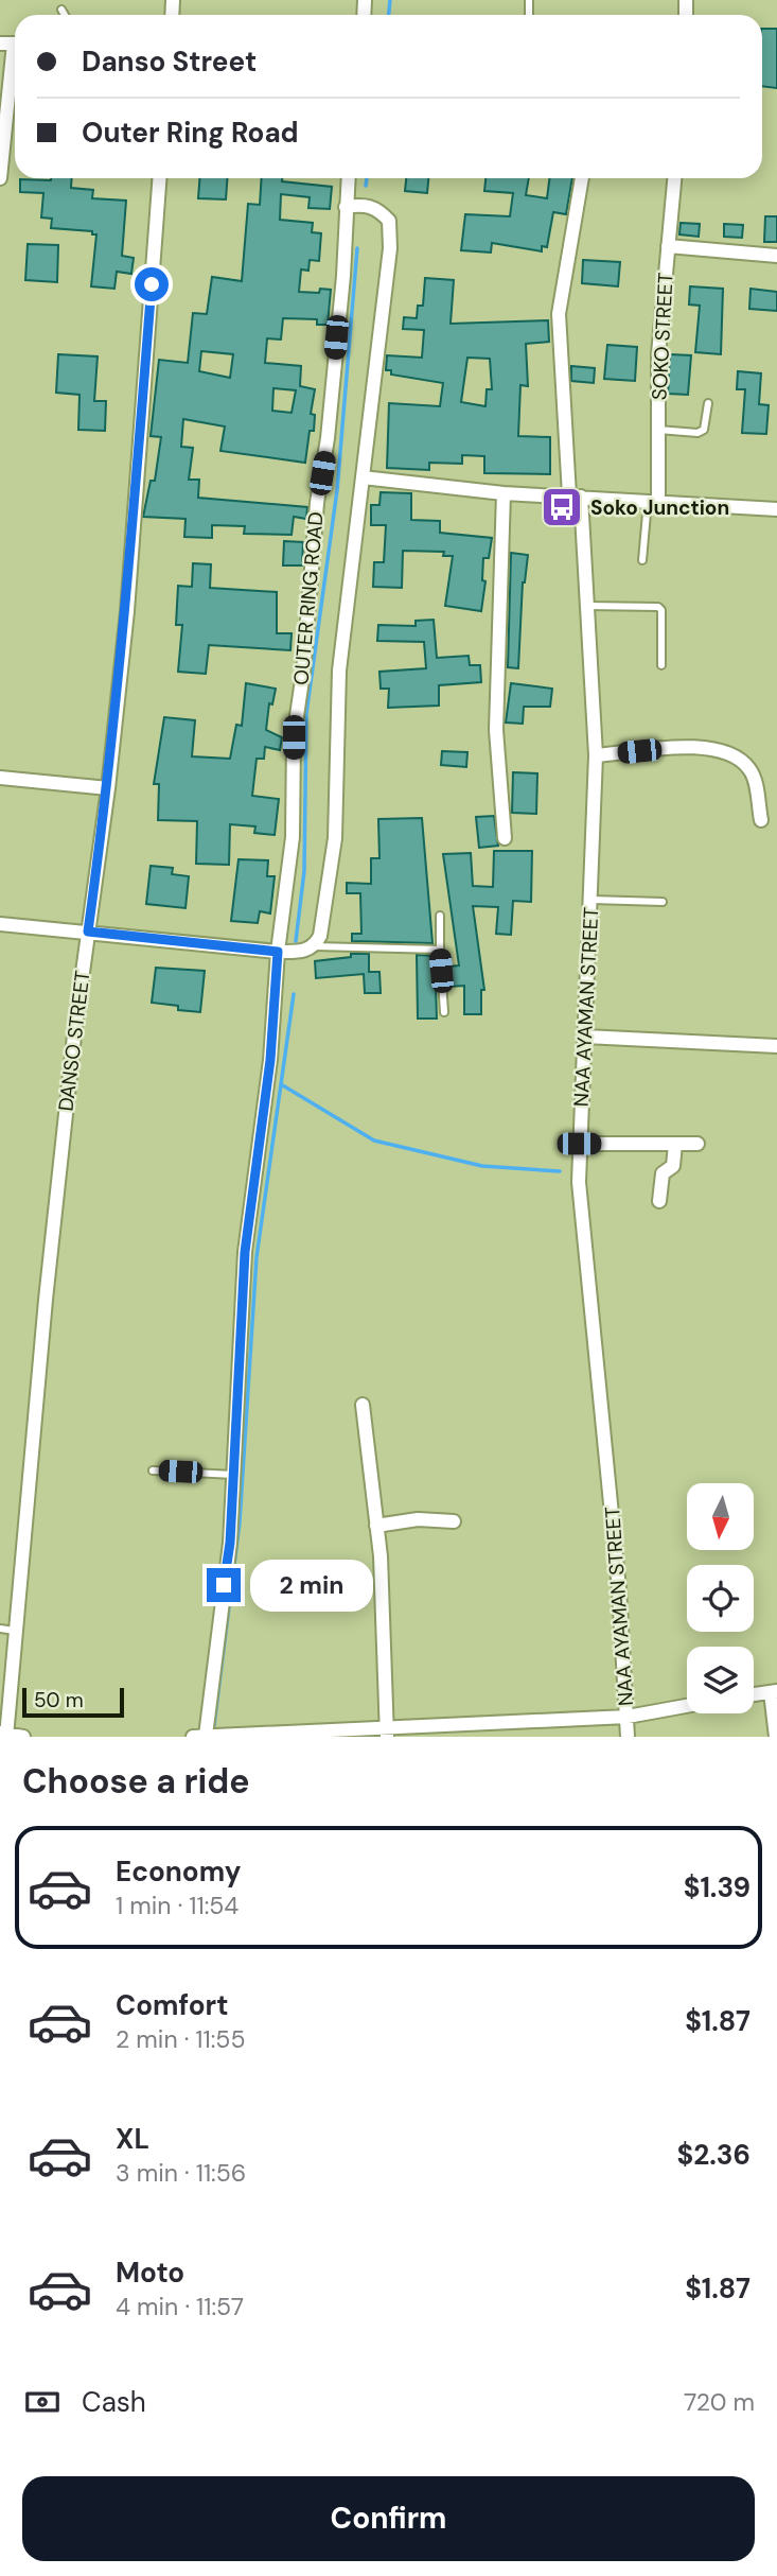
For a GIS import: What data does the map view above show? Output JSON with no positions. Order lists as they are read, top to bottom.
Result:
{
  "streets": {
    "street": [
      "SOKO STREET",
      "OUTER RING ROAD",
      "NAA AYAMAN STREET",
      "DANSO STREET"
    ]
  },
  "places": {
    "bus stop": ["Soko Junction"]
  },
  "scale_bar": "50 m",
  "north": "bottom",
  "page": {
    "banner": ["Danso Street", "Outer Ring Road"],
    "bubble": "2 min",
    "scale": "50 m",
    "heading": "Choose a ride",
    "list": [
      {
        "name": "Economy",
        "note": "1 min · 11:54",
        "value": "$1.39"
      },
      {
        "name": "Comfort",
        "note": "2 min · 11:55",
        "value": "$1.87"
      },
      {
        "name": "XL",
        "note": "3 min · 11:56",
        "value": "$2.36"
      },
      {
        "name": "Moto",
        "note": "4 min · 11:57",
        "value": "$1.87"
      }
    ],
    "pay": ["Cash", "720 m"],
    "buttons": "Confirm"
  }
}
